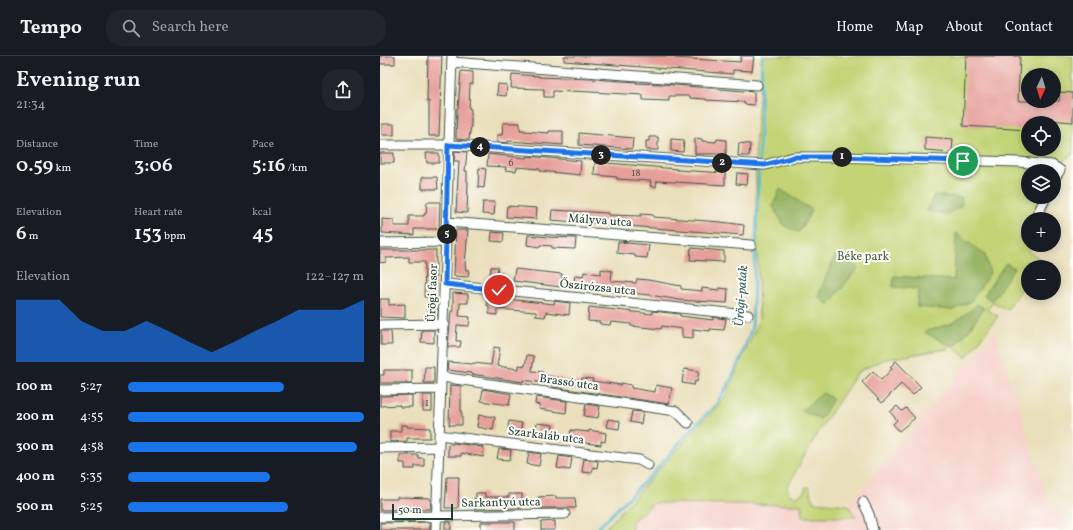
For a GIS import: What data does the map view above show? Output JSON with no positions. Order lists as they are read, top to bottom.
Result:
{
  "streets": {
    "street": [
      "Mályva utca",
      "Őszirózsa utca",
      "Ürögi fasor",
      "Brassó utca",
      "Szarkaláb utca",
      "Sarkantyú utca"
    ]
  },
  "crossings": [
    ["Mályva utca", "Ürögi fasor"],
    ["Őszirózsa utca", "Ürögi fasor"],
    ["Ürögi fasor", "Brassó utca"],
    ["Ürögi fasor", "Szarkaláb utca"],
    ["Ürögi fasor", "Sarkantyú utca"]
  ],
  "water": ["Ürögi-patak"],
  "parks": ["Béke park"],
  "house_numbers": ["6", "18", "1"],
  "scale_bar": "50 m",
  "north": "bottom",
  "page": {
    "header": "Tempo",
    "search": "Search here",
    "nav": [
      "Home",
      "Map",
      "About",
      "Contact"
    ],
    "heading": ["Evening run", "21:34"],
    "map_buttons": ["+", "−"],
    "stats": [
      ["Distance", "0.59 km"],
      ["Time", "3:06"],
      ["Pace", "5:16 /km"],
      ["Elevation", "6 m"],
      ["Heart rate", "153 bpm"],
      ["kcal", "45"]
    ],
    "pins": [
      "4",
      "3",
      "1",
      "2",
      "5"
    ],
    "chart": ["Elevation", "122–127 m"],
    "list": [
      {
        "name": "100 m",
        "note": "5:27"
      },
      {
        "name": "200 m",
        "note": "4:55"
      },
      {
        "name": "300 m",
        "note": "4:58"
      },
      {
        "name": "400 m",
        "note": "5:35"
      },
      {
        "name": "500 m",
        "note": "5:25"
      }
    ],
    "scale": "50 m"
  }
}
